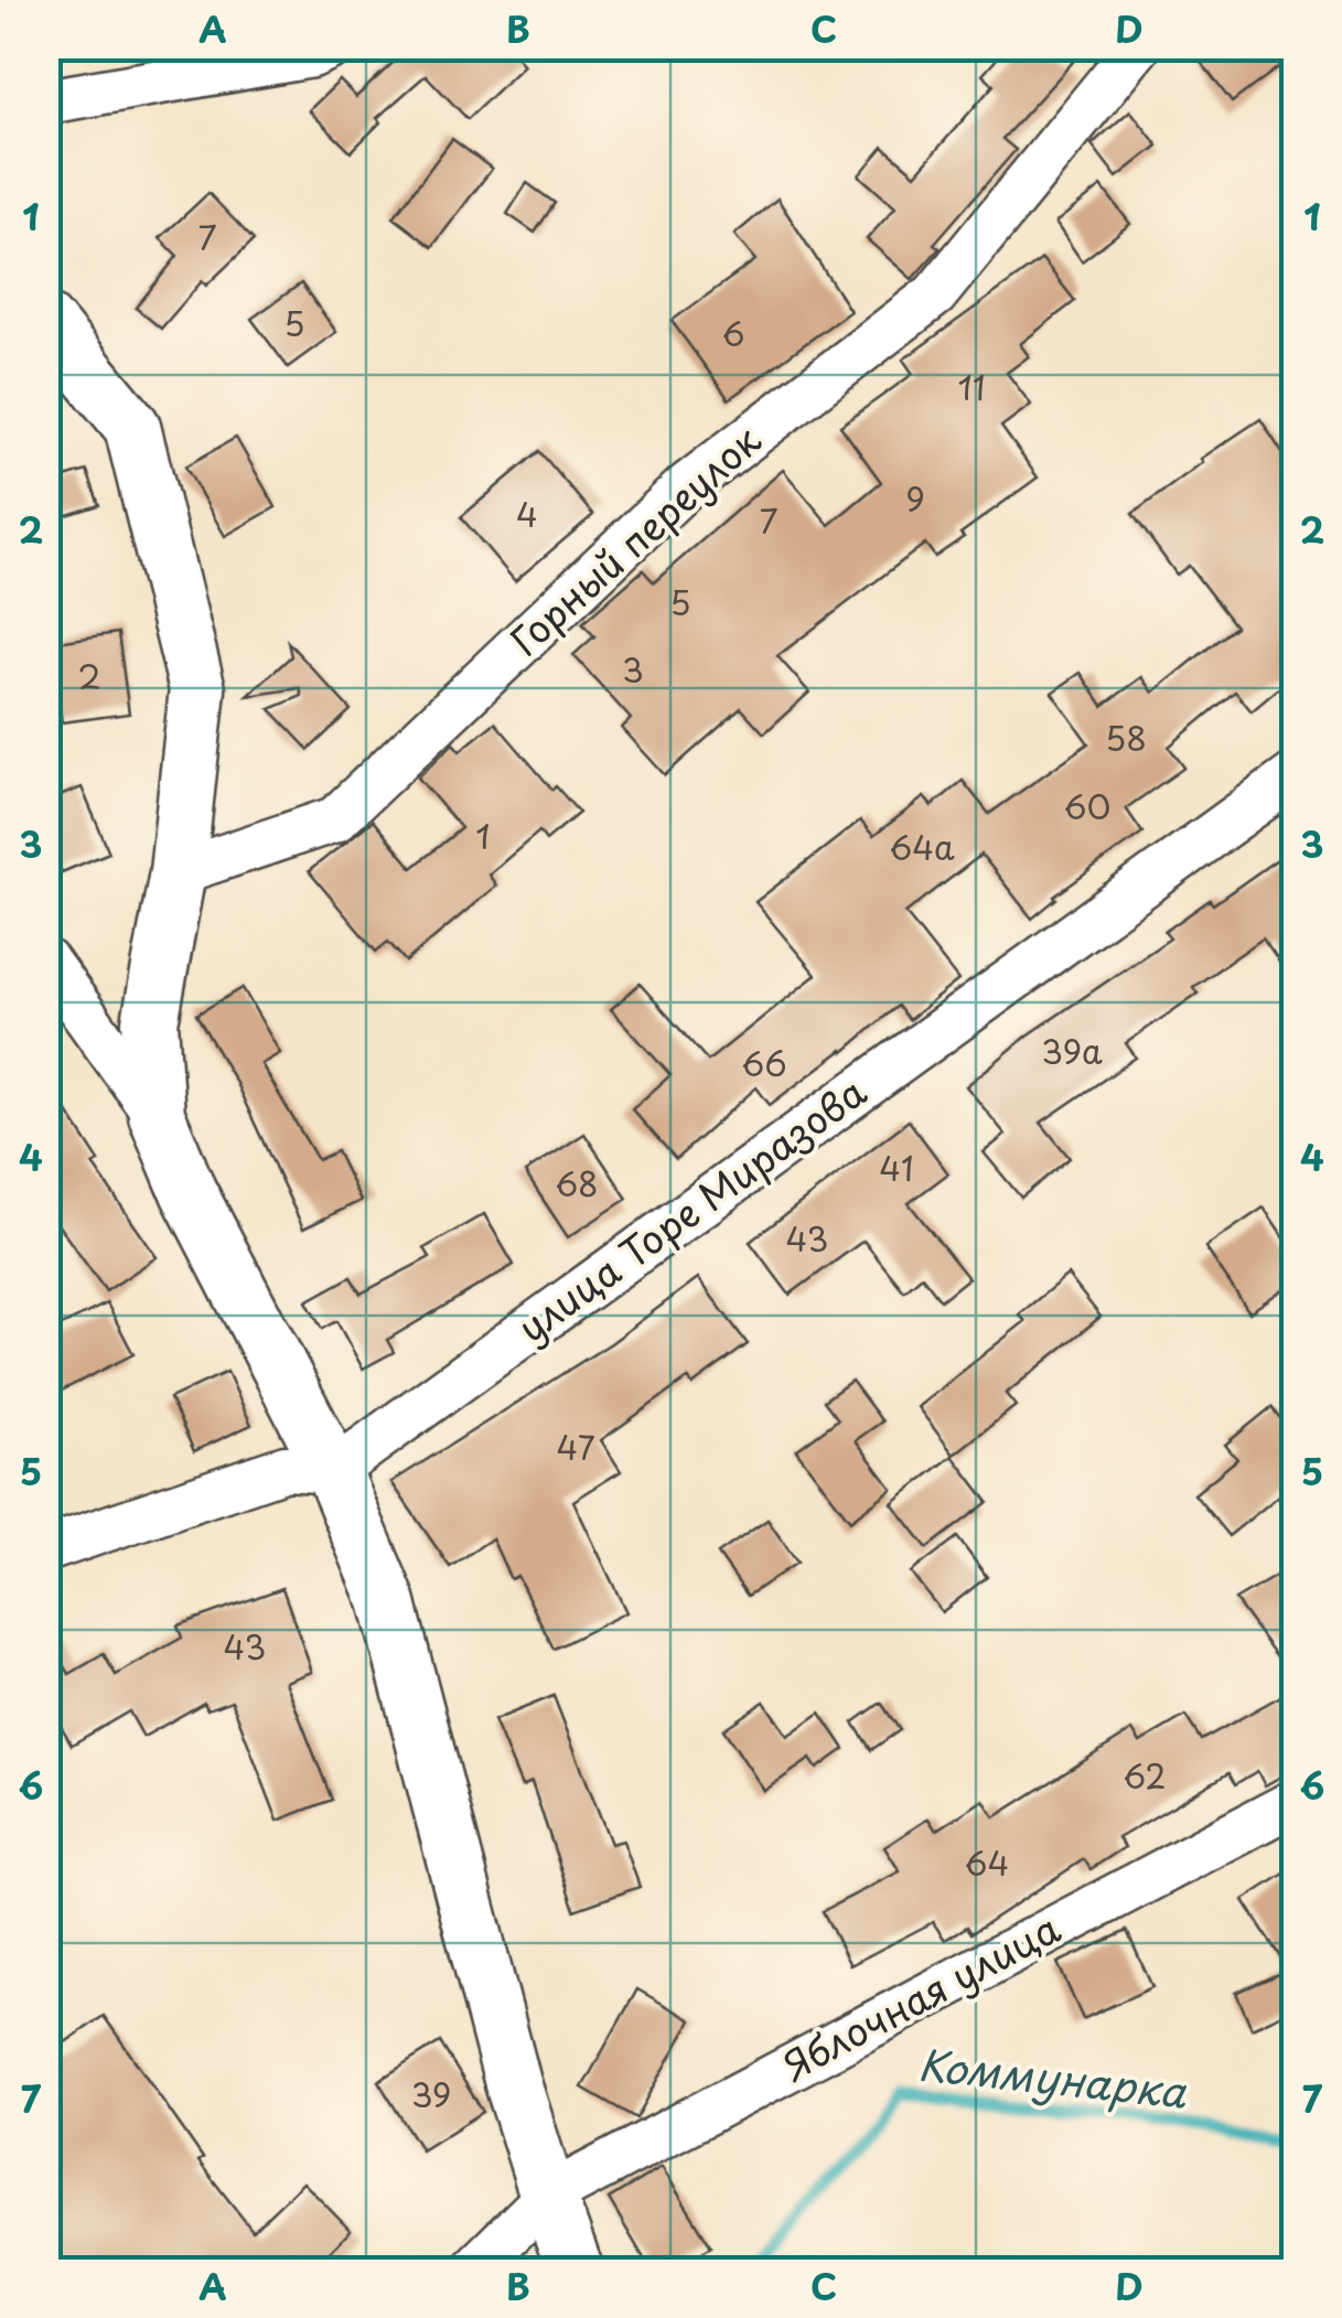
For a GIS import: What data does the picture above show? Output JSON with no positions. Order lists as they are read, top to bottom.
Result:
{
  "streets": {
    "street": ["Горный переулок", "улица Торе Миразова", "Яблочная улица"]
  },
  "water": ["Коммунарка"],
  "house_numbers": [
    "7",
    "5",
    "6",
    "11",
    "9",
    "4",
    "7",
    "5",
    "3",
    "2",
    "58",
    "60",
    "1",
    "64а",
    "39а",
    "66",
    "41",
    "68",
    "43",
    "47",
    "43",
    "62",
    "64",
    "39"
  ],
  "grid": {
    "columns": [
      "A",
      "B",
      "C",
      "D"
    ],
    "rows": [
      "1",
      "2",
      "3",
      "4",
      "5",
      "6",
      "7"
    ]
  }
}
